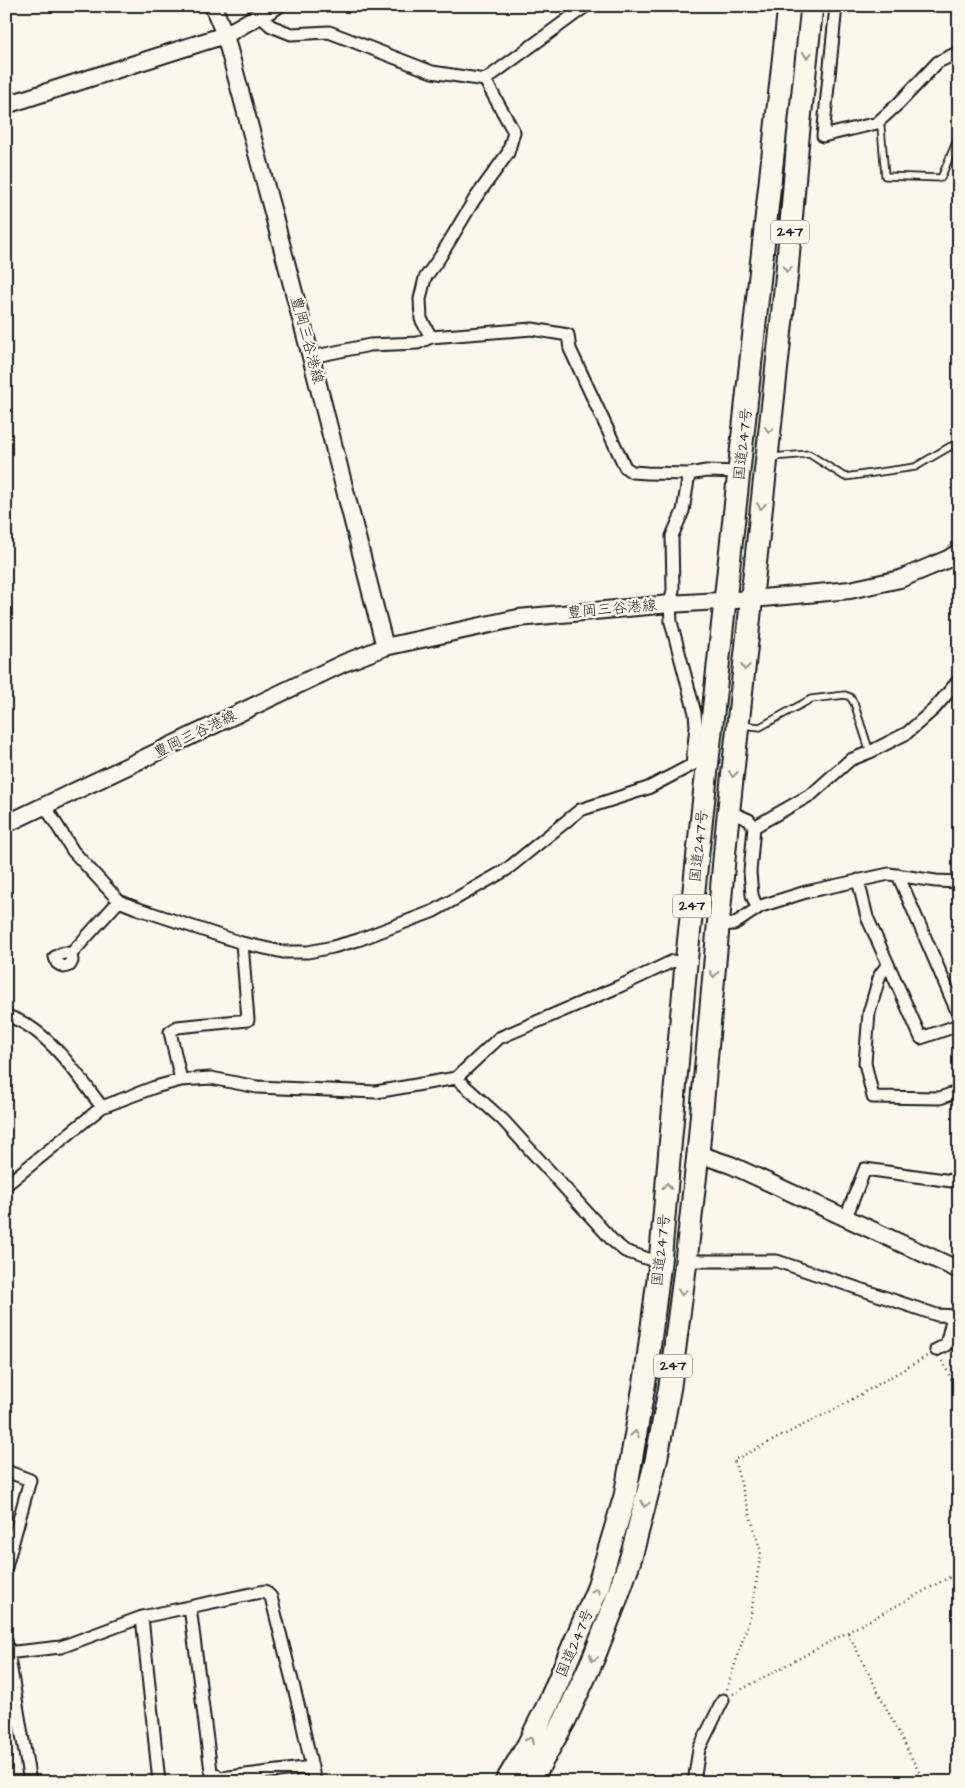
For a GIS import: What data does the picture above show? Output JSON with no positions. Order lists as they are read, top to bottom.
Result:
{
  "streets": {
    "highway": ["247", "国道247号"],
    "main road": ["豊岡三谷港線"]
  },
  "crossings": [
    ["豊岡三谷港線", "国道247号"]
  ]
}
